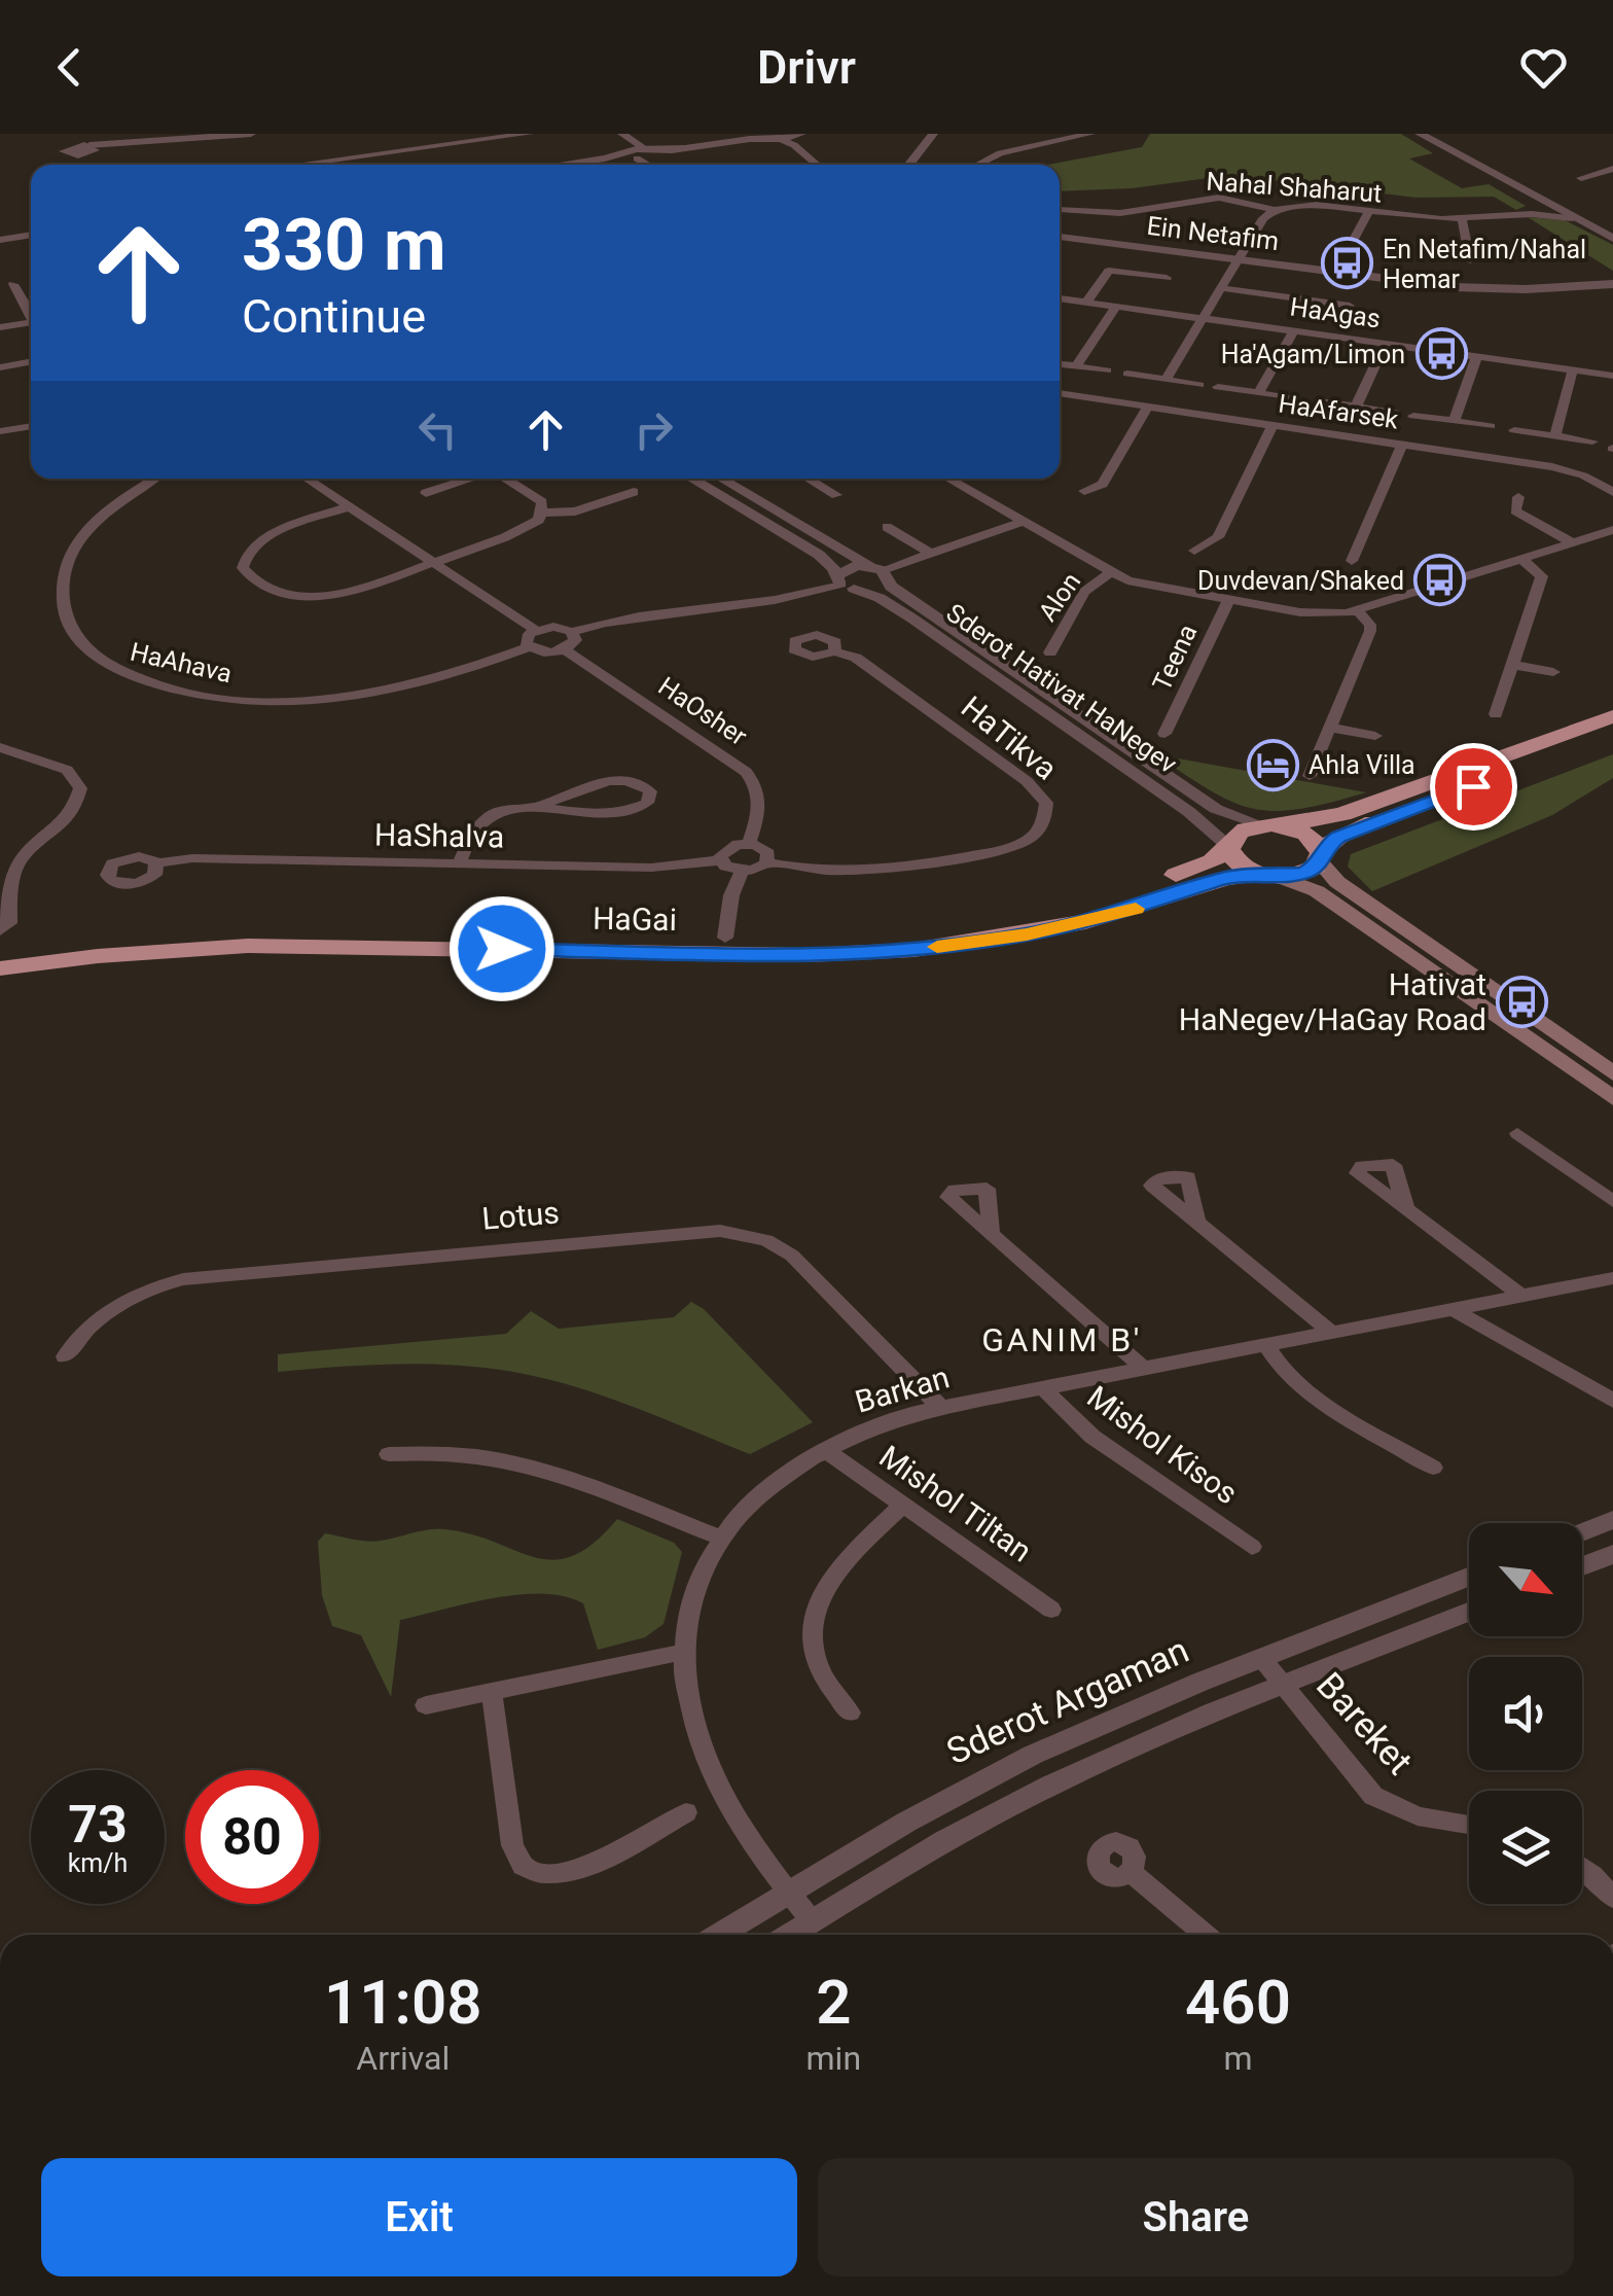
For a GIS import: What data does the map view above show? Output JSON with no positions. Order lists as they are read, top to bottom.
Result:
{
  "streets": {
    "highway": ["HaGai"],
    "street": [
      "Nahal Shaharut",
      "Ein Netafim",
      "HaAgas",
      "HaAfarsek",
      "Alon",
      "Teena",
      "HaAhava",
      "Sderot Hativat HaNegev",
      "HaOsher",
      "HaTikva",
      "HaShalva",
      "Lotus",
      "Barkan",
      "Mishol Kisos",
      "Mishol Tiltan",
      "Sderot Argaman",
      "Bareket"
    ]
  },
  "crossings": [
    ["Sderot Hativat HaNegev", "HaGai"],
    ["Lotus", "Barkan"],
    ["Barkan", "Mishol Kisos"],
    ["Barkan", "Mishol Tiltan"],
    ["Barkan", "Sderot Argaman"],
    ["Sderot Argaman", "Bareket"]
  ],
  "districts": ["GANIM B'"],
  "places": {
    "bus stop": [
      "En Netafim/Nahal Hemar",
      "Ha'Agam/Limon",
      "Duvdevan/Shaked",
      "Hativat HaNegev/HaGay Road"
    ],
    "hotel": ["Ahla Villa"]
  },
  "north": "bottom right",
  "page": {
    "header": "Drivr",
    "turn": ["330 m", "Continue"],
    "speed": "73 km/h",
    "limit": "80",
    "eta": [
      "11:08",
      "Arrival",
      "2",
      "min",
      "460",
      "m"
    ],
    "buttons": ["Exit", "Share"]
  }
}
